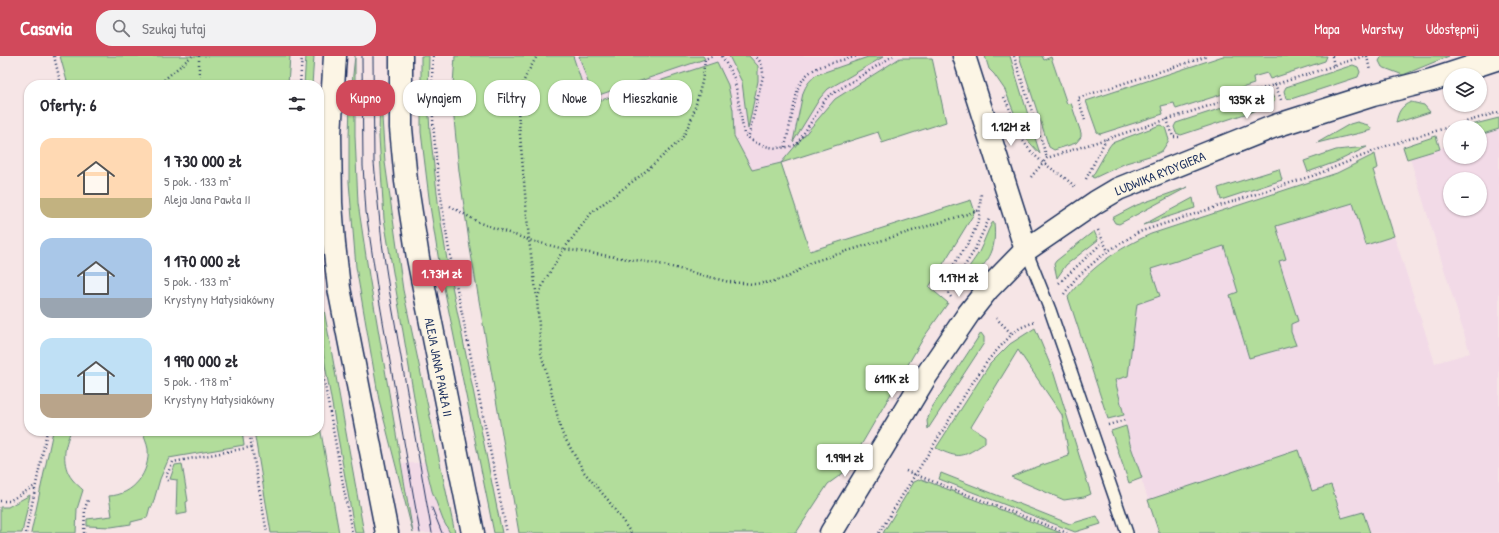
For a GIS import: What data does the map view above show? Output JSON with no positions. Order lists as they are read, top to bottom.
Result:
{
  "streets": {
    "street": ["LUDWIKA RYDYGIERA", "ALEJA JANA PAWŁA II"]
  },
  "page": {
    "header": "Casavia",
    "search": "Szukaj tutaj",
    "nav": ["Mapa", "Warstwy", "Udostępnij"],
    "map_buttons": ["+", "−"],
    "chip": [
      "Kupno",
      "Wynajem",
      "Filtry",
      "Nowe",
      "Mieszkanie"
    ],
    "heading": "Oferty: 6",
    "price": [
      "935K zł",
      "1.12M zł",
      "1.73M zł",
      "1.17M zł",
      "611K zł",
      "1.99M zł"
    ],
    "list": [
      {
        "name": "1 730 000 zł",
        "note": "5 pok. · 133 m² · Aleja Jana Pawła II"
      },
      {
        "name": "1 170 000 zł",
        "note": "5 pok. · 133 m² · Krystyny Matysiakówny"
      },
      {
        "name": "1 990 000 zł",
        "note": "5 pok. · 178 m² · Krystyny Matysiakówny"
      }
    ]
  }
}
